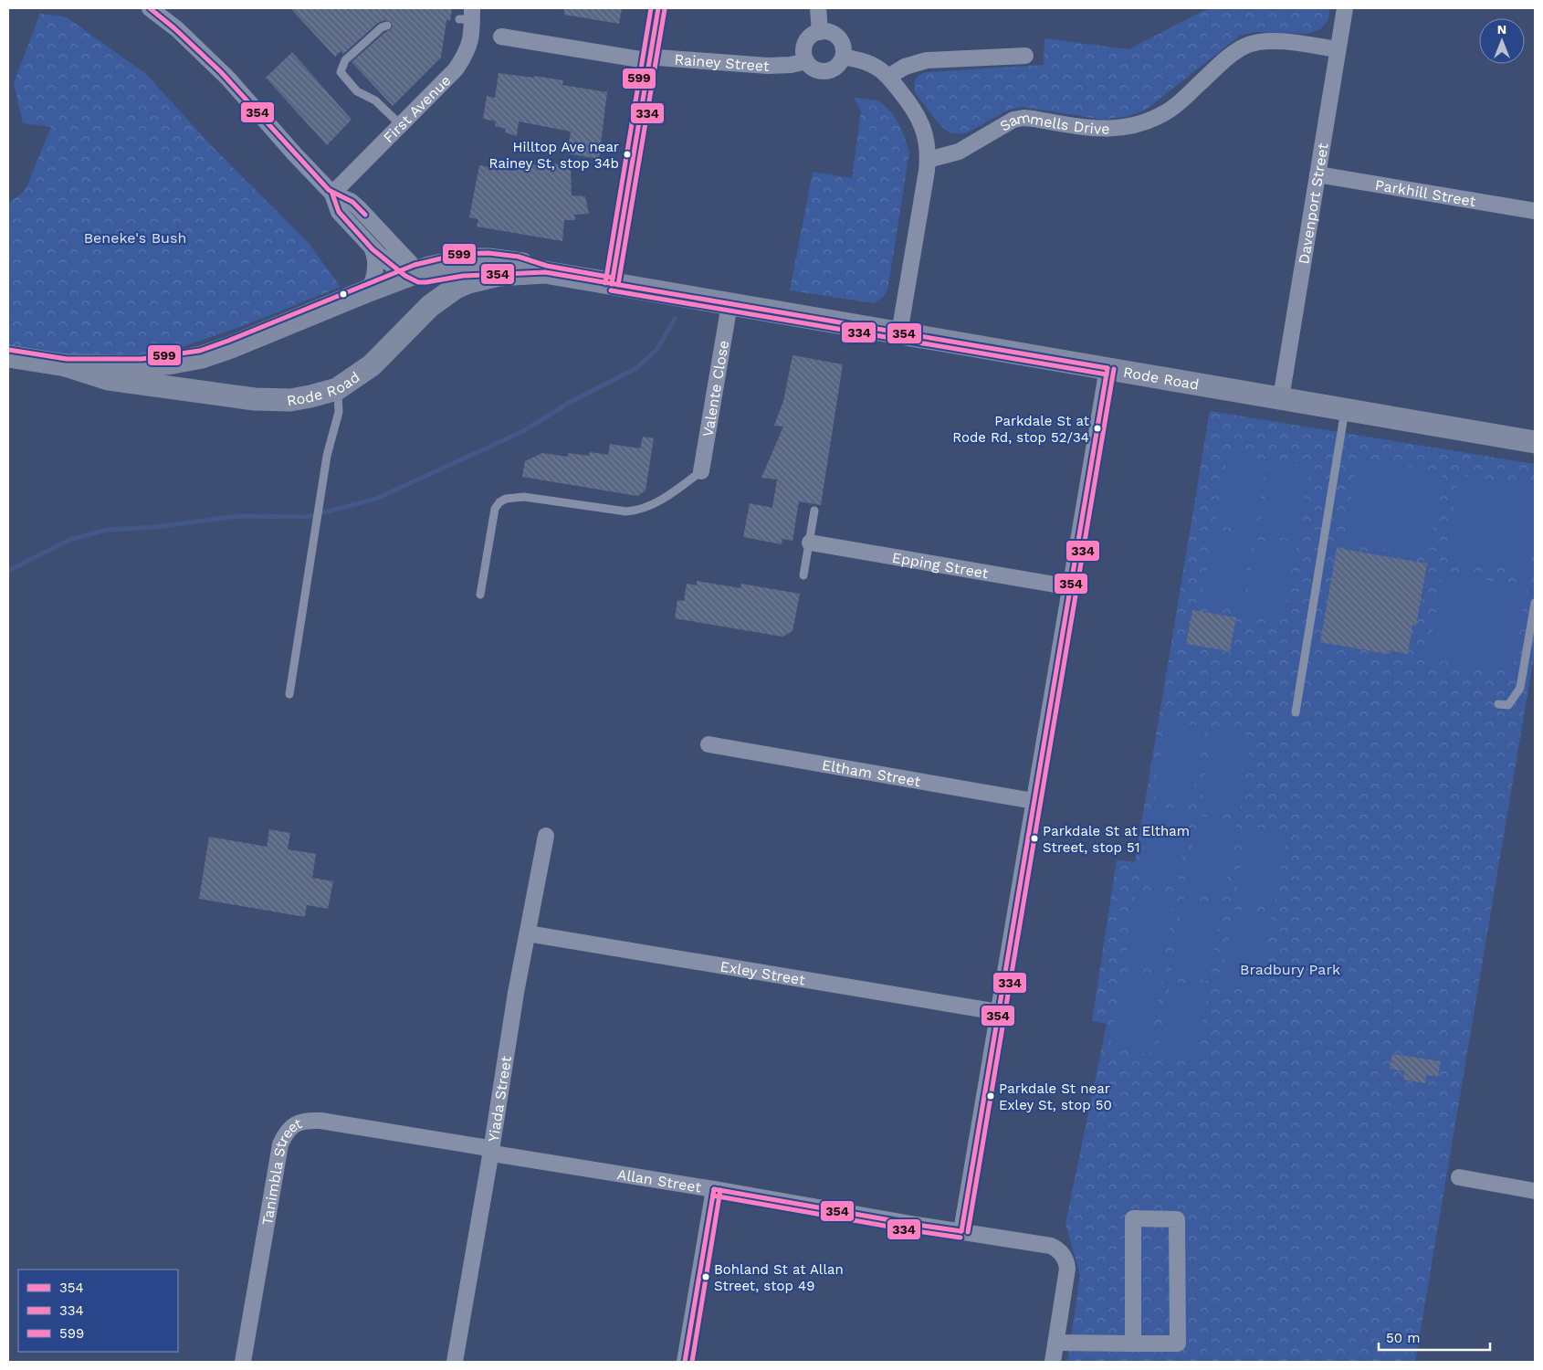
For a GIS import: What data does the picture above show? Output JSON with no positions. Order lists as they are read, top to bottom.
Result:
{
  "streets": {
    "main road": ["Rode Road"],
    "street": [
      "Rainey Street",
      "First Avenue",
      "Sammells Drive",
      "Parkhill Street",
      "Davenport Street",
      "Valente Close",
      "Epping Street",
      "Eltham Street",
      "Exley Street",
      "Yiada Street",
      "Tanimbla Street",
      "Allan Street"
    ]
  },
  "crossings": [
    ["Sammells Drive", "Davenport Street"],
    ["Parkhill Street", "Davenport Street"],
    ["Davenport Street", "Rode Road"],
    ["Rode Road", "Valente Close"],
    ["Exley Street", "Yiada Street"],
    ["Yiada Street", "Tanimbla Street"],
    ["Yiada Street", "Allan Street"],
    ["Tanimbla Street", "Allan Street"]
  ],
  "parks": ["Beneke's Bush", "Bradbury Park"],
  "places": [
    "Hilltop Ave near Rainey St, stop 34b",
    "Parkdale St at Rode Rd, stop 52/34",
    "Parkdale St at Eltham Street, stop 51",
    "Parkdale St near Exley St, stop 50",
    "Bohland St at Allan Street, stop 49"
  ],
  "lines": ["transit line 354", "transit line 599", "transit line 334"],
  "legend": ["354", "334", "599"],
  "scale_bar": "50 m",
  "north": "top"
}
